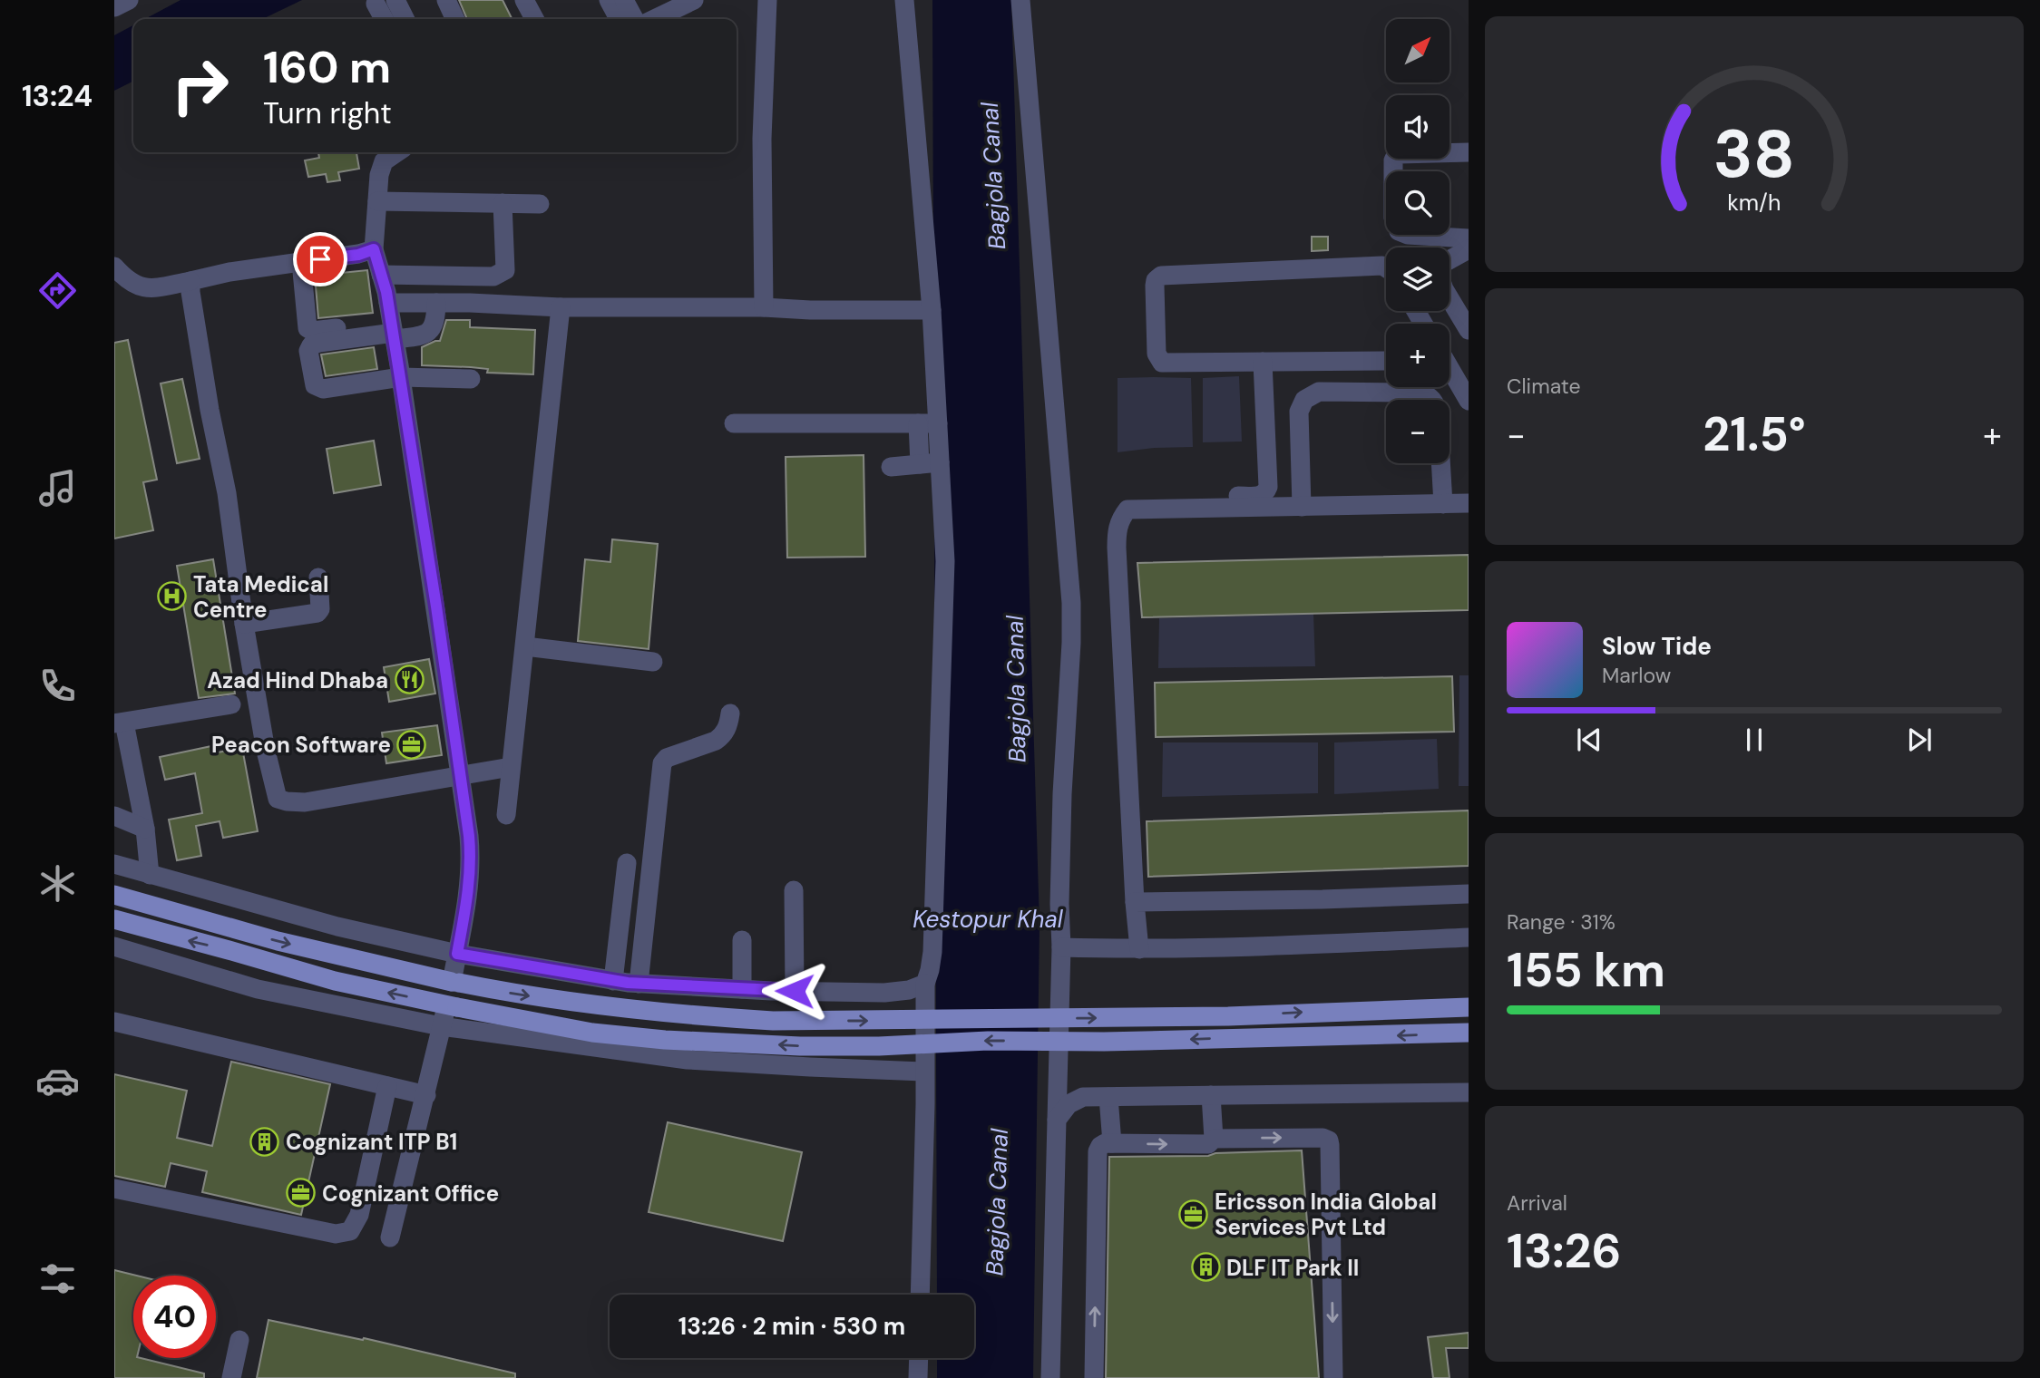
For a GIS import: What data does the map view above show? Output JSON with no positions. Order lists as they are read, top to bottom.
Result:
{
  "water": ["Bagjola Canal", "Kestopur Khal"],
  "places": {
    "hospital": ["Tata Medical Centre"],
    "restaurant": ["Azad Hind Dhaba"],
    "office": ["Peacon Software", "Cognizant Office", "Ericsson India Global Services Pvt Ltd"],
    "building": ["Cognizant ITP B1", "DLF IT Park II"]
  },
  "north": "top right",
  "page": {
    "tabs": "13:24",
    "map_buttons": ["+", "−"],
    "turn": ["160 m", "Turn right"],
    "tile": [
      "Climate",
      ["Range · 31%", "155 km"],
      ["Arrival", "13:26"]
    ],
    "heat": ["−", "21.5°", "+"],
    "song": ["Slow Tide", "Marlow"],
    "limit": "40",
    "trip": "13:26 · 2 min · 530 m",
    "gauge": ["38", "km/h"]
  }
}
